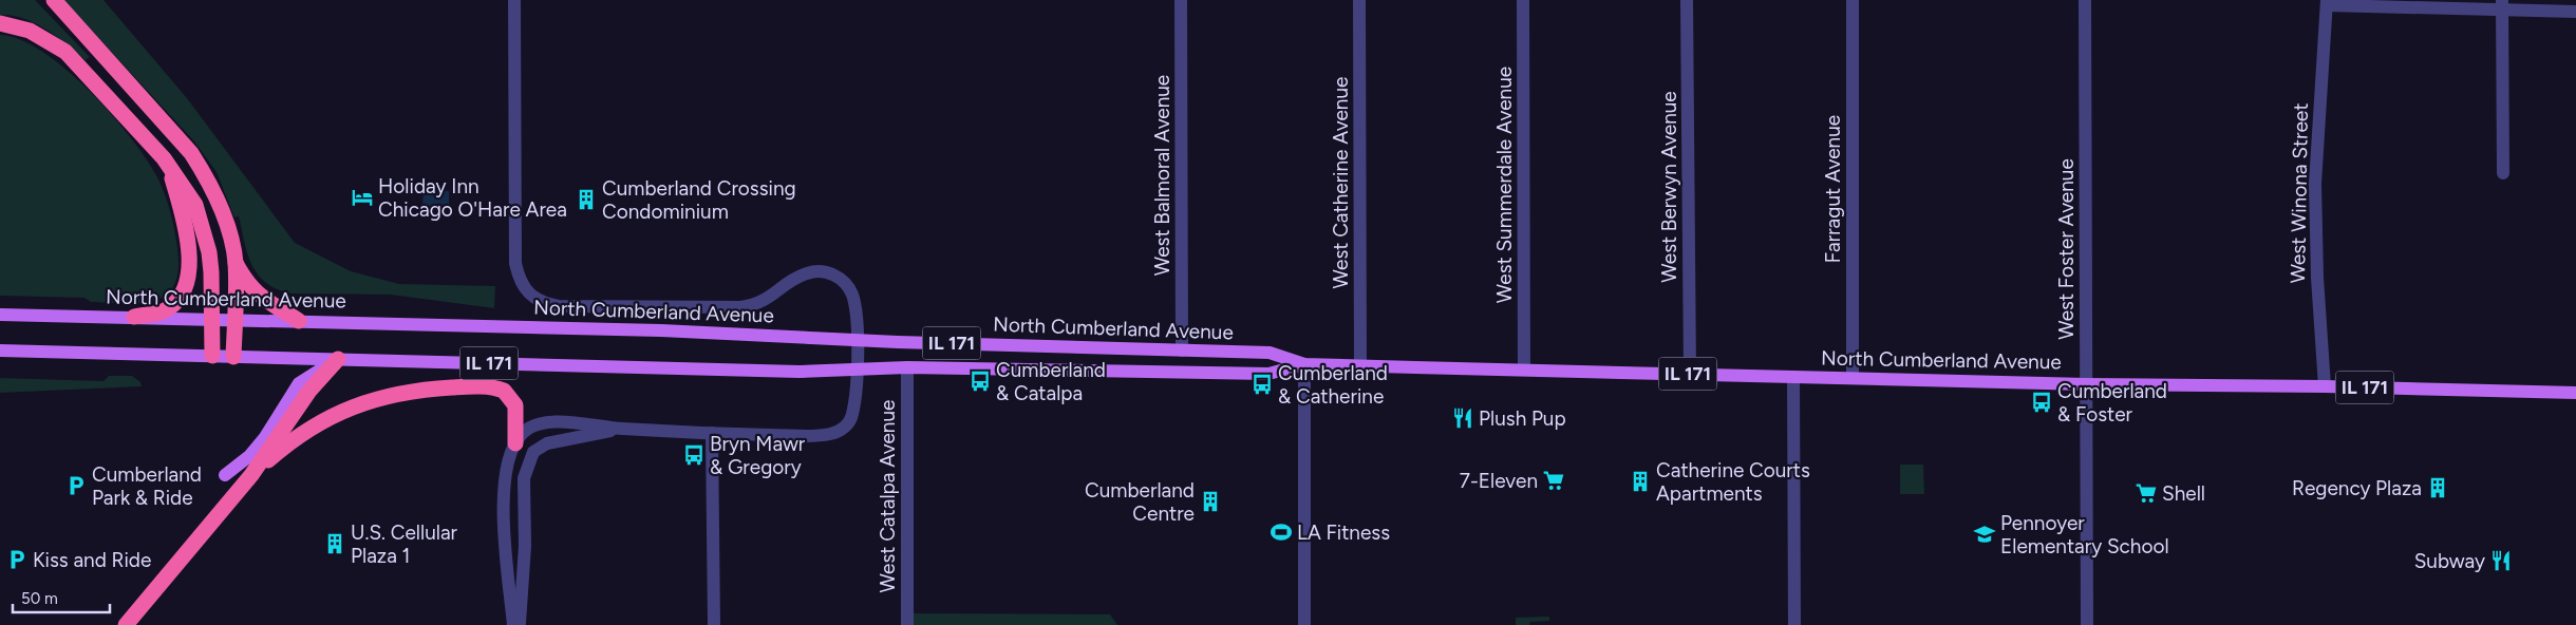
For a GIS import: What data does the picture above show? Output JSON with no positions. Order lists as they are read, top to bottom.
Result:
{
  "streets": {
    "main road": ["North Cumberland Avenue", "IL 171"],
    "street": [
      "West Balmoral Avenue",
      "West Catherine Avenue",
      "West Summerdale Avenue",
      "West Berwyn Avenue",
      "Farragut Avenue",
      "West Winona Street",
      "West Foster Avenue",
      "West Catalpa Avenue"
    ]
  },
  "crossings": [
    ["West Balmoral Avenue", "North Cumberland Avenue"],
    ["West Catherine Avenue", "North Cumberland Avenue"],
    ["West Summerdale Avenue", "North Cumberland Avenue"],
    ["West Berwyn Avenue", "North Cumberland Avenue"],
    ["Farragut Avenue", "North Cumberland Avenue"],
    ["West Winona Street", "North Cumberland Avenue"],
    ["West Foster Avenue", "North Cumberland Avenue"],
    ["North Cumberland Avenue", "West Catalpa Avenue"]
  ],
  "places": {
    "hotel": ["Holiday Inn Chicago O'Hare Area"],
    "building": [
      "Cumberland Crossing Condominium",
      "Catherine Courts Apartments",
      "Regency Plaza",
      "Cumberland Centre",
      "U.S. Cellular Plaza 1"
    ],
    "bus stop": [
      "Cumberland & Catalpa",
      "Cumberland & Catherine",
      "Cumberland & Foster",
      "Bryn Mawr & Gregory"
    ],
    "restaurant": ["Plush Pup", "Subway"],
    "supermarket": ["7-Eleven", "Shell"],
    "parking": ["Cumberland Park & Ride", "Kiss and Ride"],
    "sports": ["LA Fitness"],
    "school or university": ["Pennoyer Elementary School"]
  },
  "scale_bar": "50 m"
}
